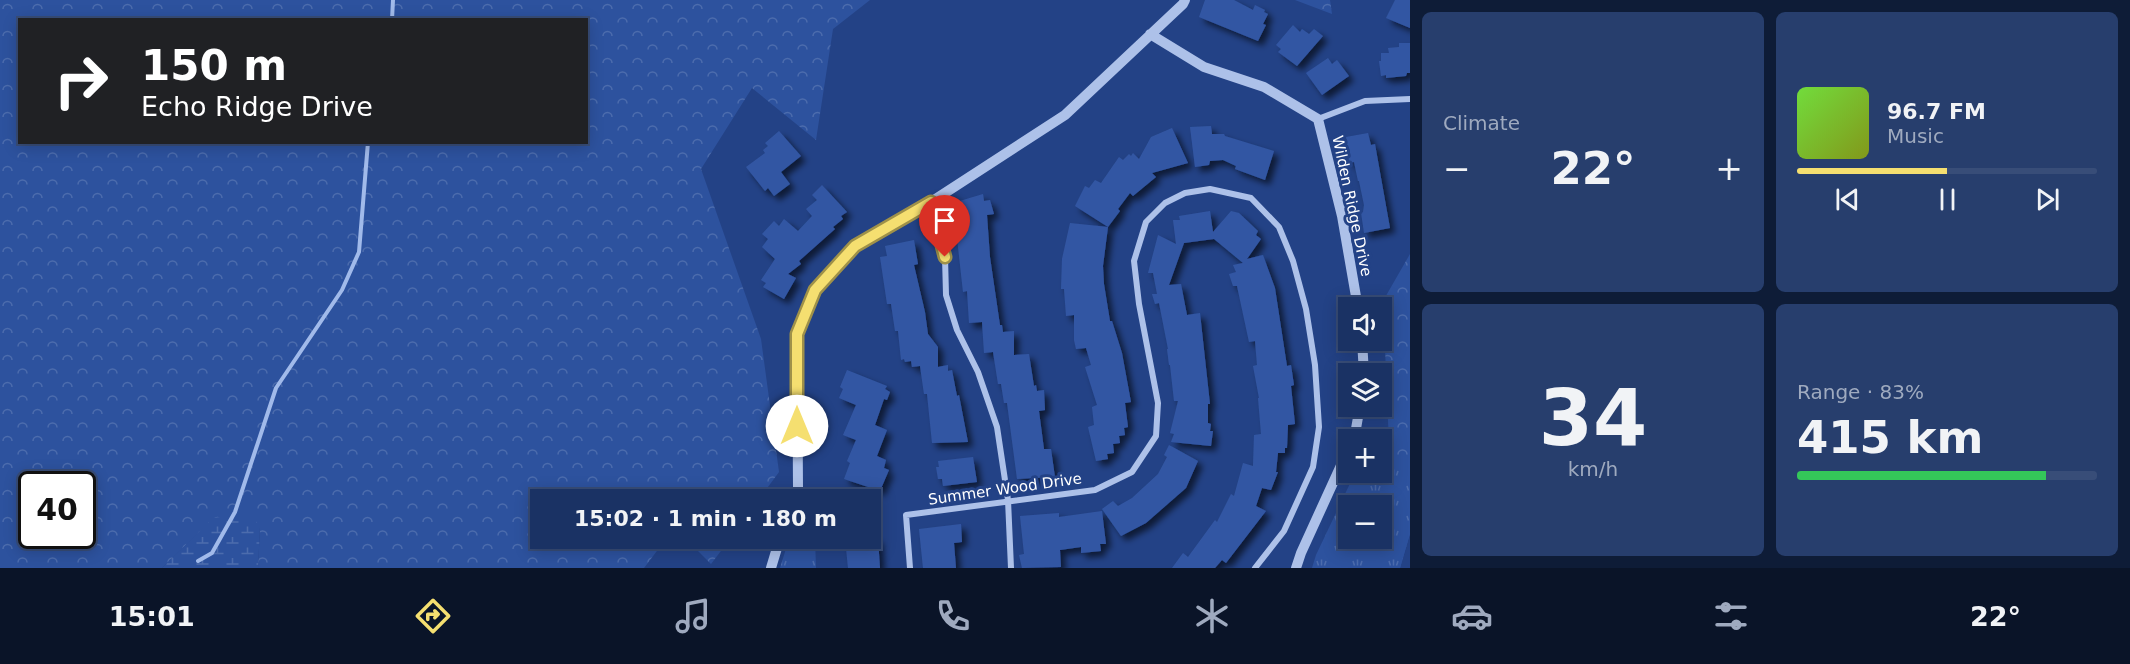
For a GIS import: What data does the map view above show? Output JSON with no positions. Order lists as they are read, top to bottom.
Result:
{
  "streets": {
    "street": ["Wilden Ridge Drive", "Summer Wood Drive"]
  },
  "page": {
    "tile": [
      "Climate",
      ["34", "km/h"],
      ["Range · 83%", "415 km"]
    ],
    "turn": ["150 m", "Echo Ridge Drive"],
    "song": ["96.7 FM", "Music"],
    "heat": ["−", "22°", "+"],
    "map_buttons": ["+", "−"],
    "limit": "40",
    "trip": "15:02 · 1 min · 180 m",
    "tabs": ["15:01", "22°"]
  }
}
